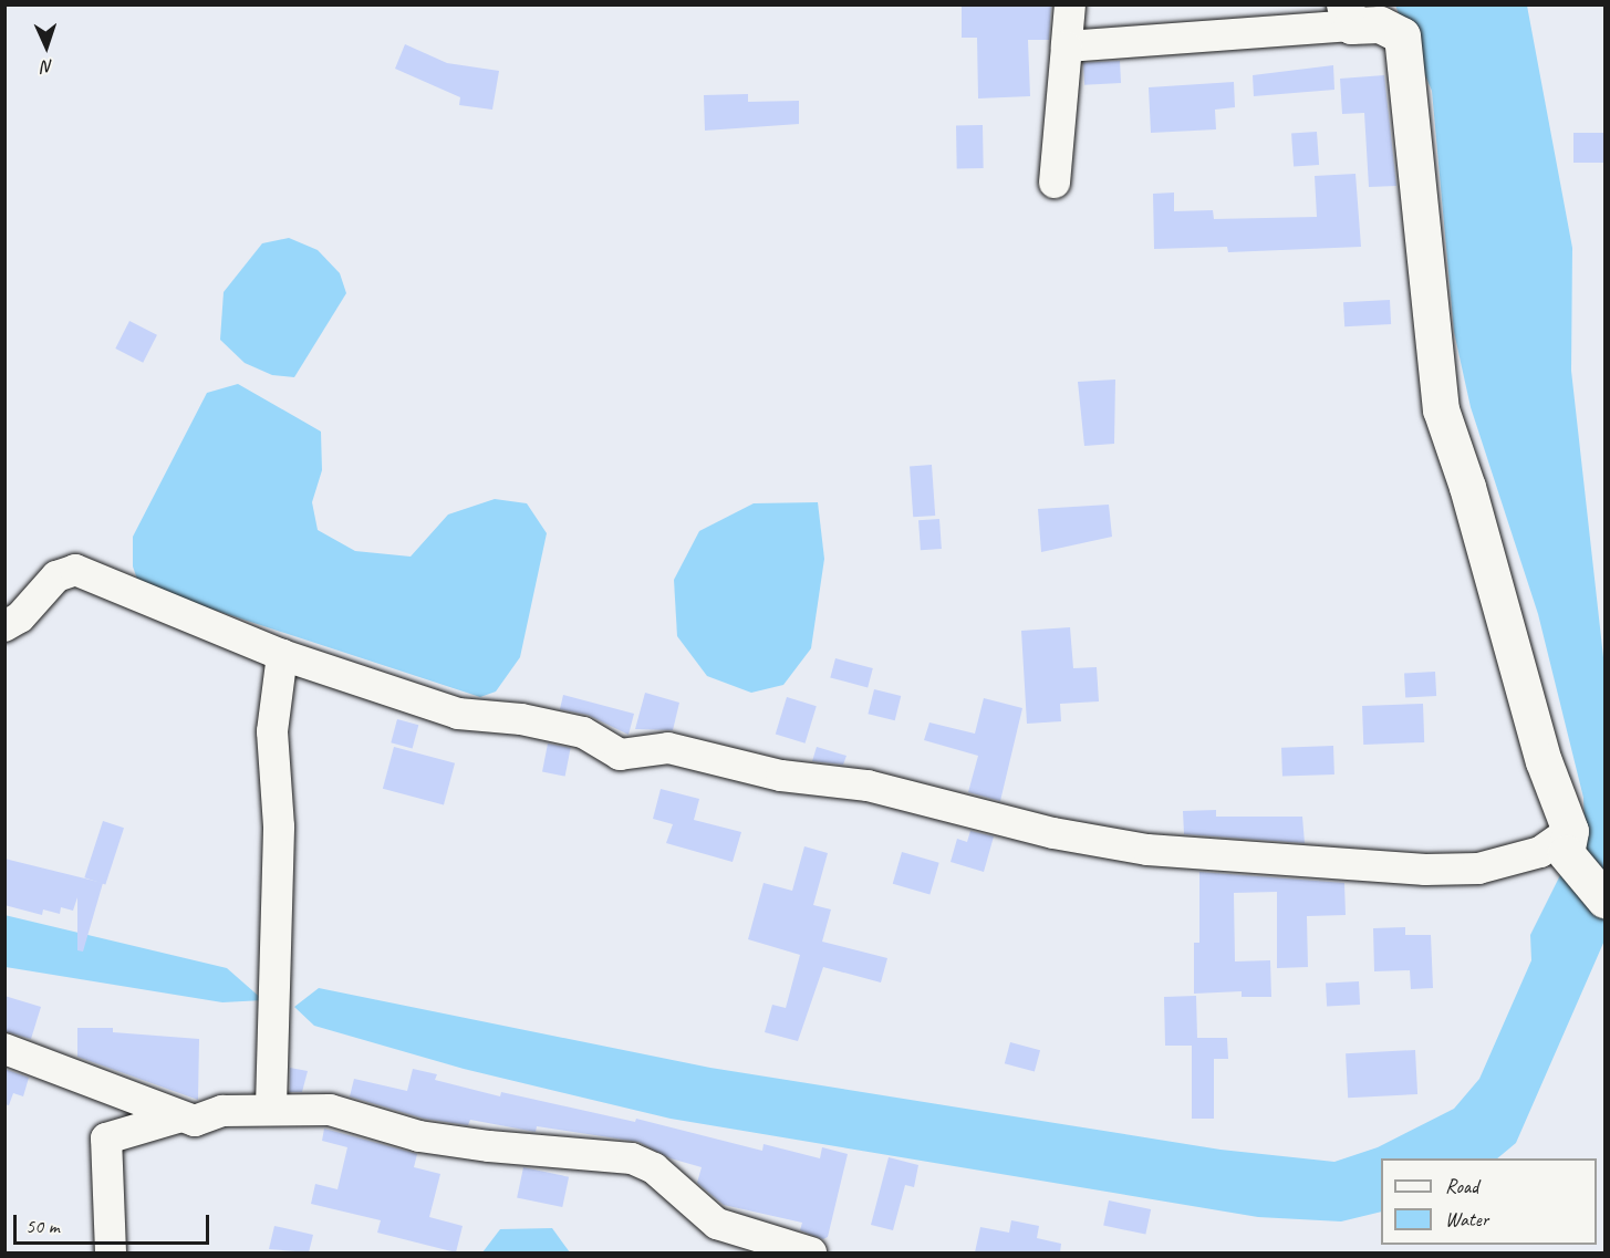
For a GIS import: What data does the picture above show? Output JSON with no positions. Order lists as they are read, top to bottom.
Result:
{
  "legend": ["Road", "Water"],
  "scale_bar": "50 m",
  "north": "bottom"
}
